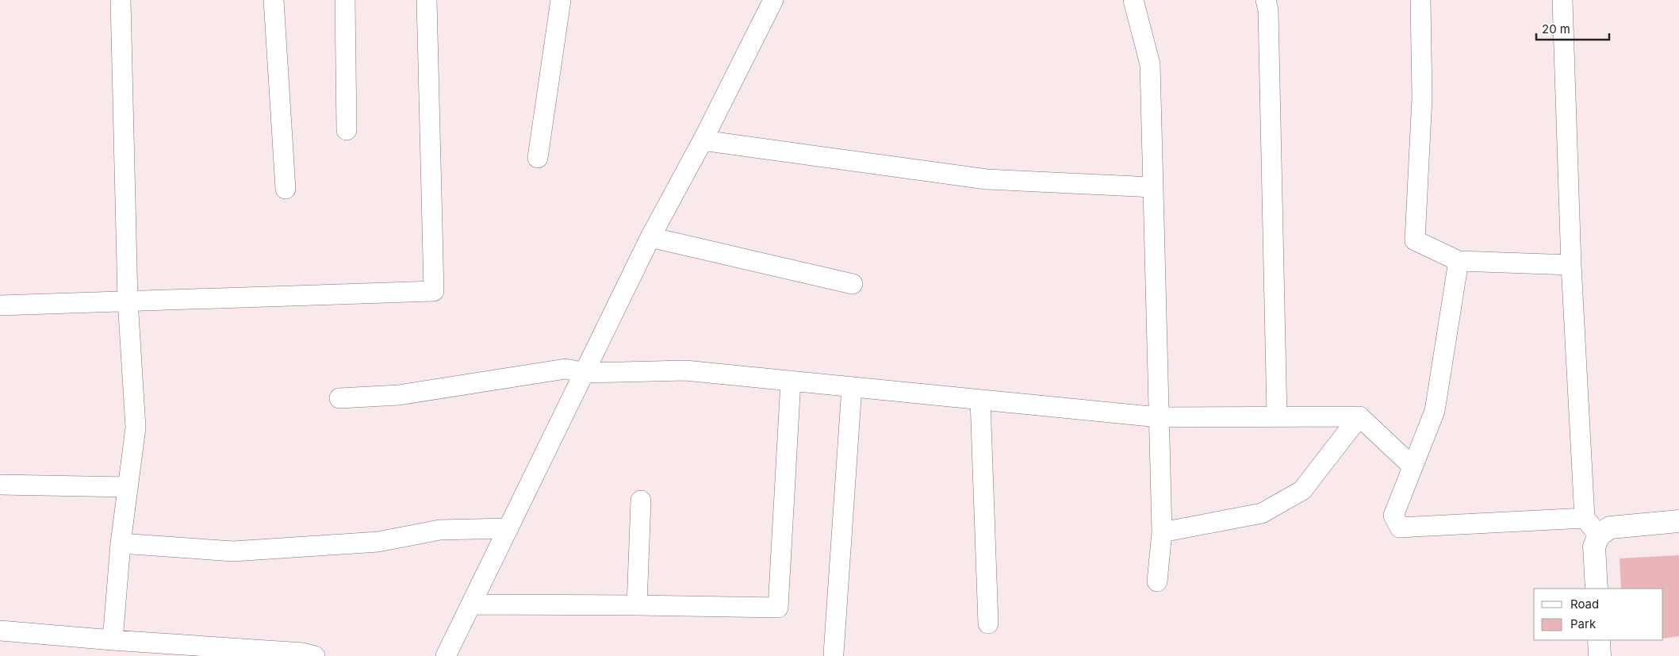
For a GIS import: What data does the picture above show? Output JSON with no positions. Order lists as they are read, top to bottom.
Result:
{
  "legend": ["Road", "Park"],
  "scale_bar": "20 m"
}
